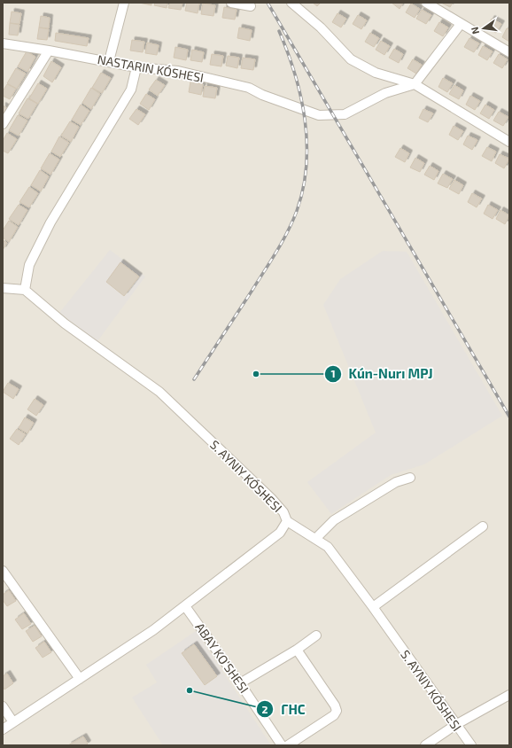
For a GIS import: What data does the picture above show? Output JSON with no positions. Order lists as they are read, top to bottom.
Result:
{
  "streets": {
    "street": ["NASTARIN KÓSHESI", "S. AYNIY KÓSHESI", "ABAY KO'SHESI"]
  },
  "places": ["Kún-Nurı MPJ", "ГНС"],
  "north": "left"
}
